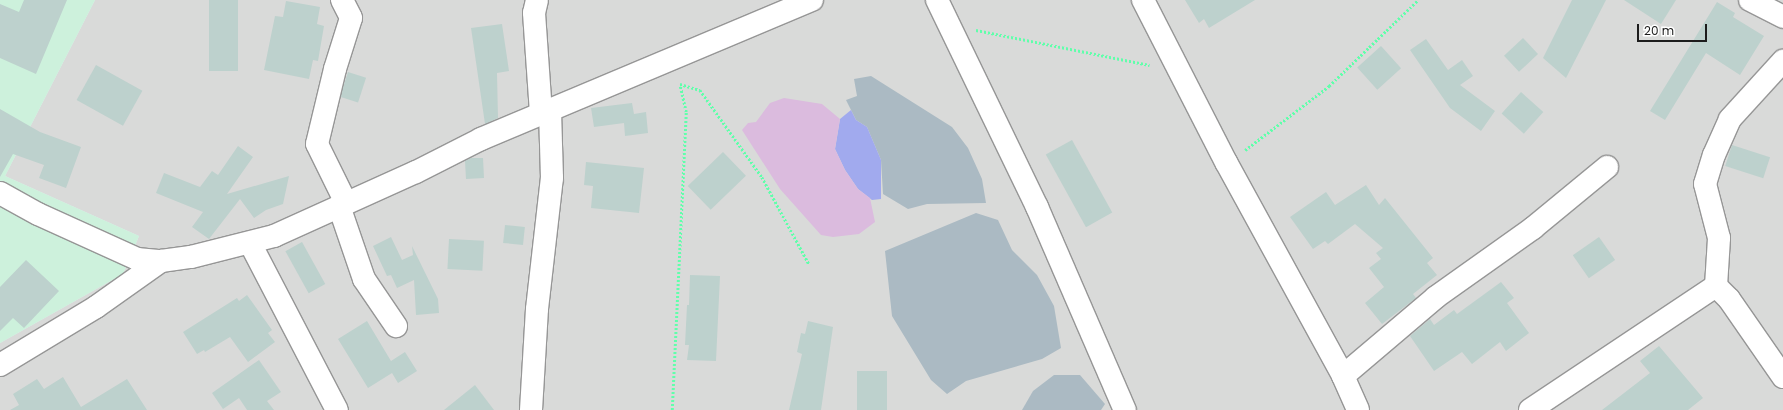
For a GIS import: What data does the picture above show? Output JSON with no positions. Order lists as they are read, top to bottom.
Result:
{
  "scale_bar": "20 m"
}
